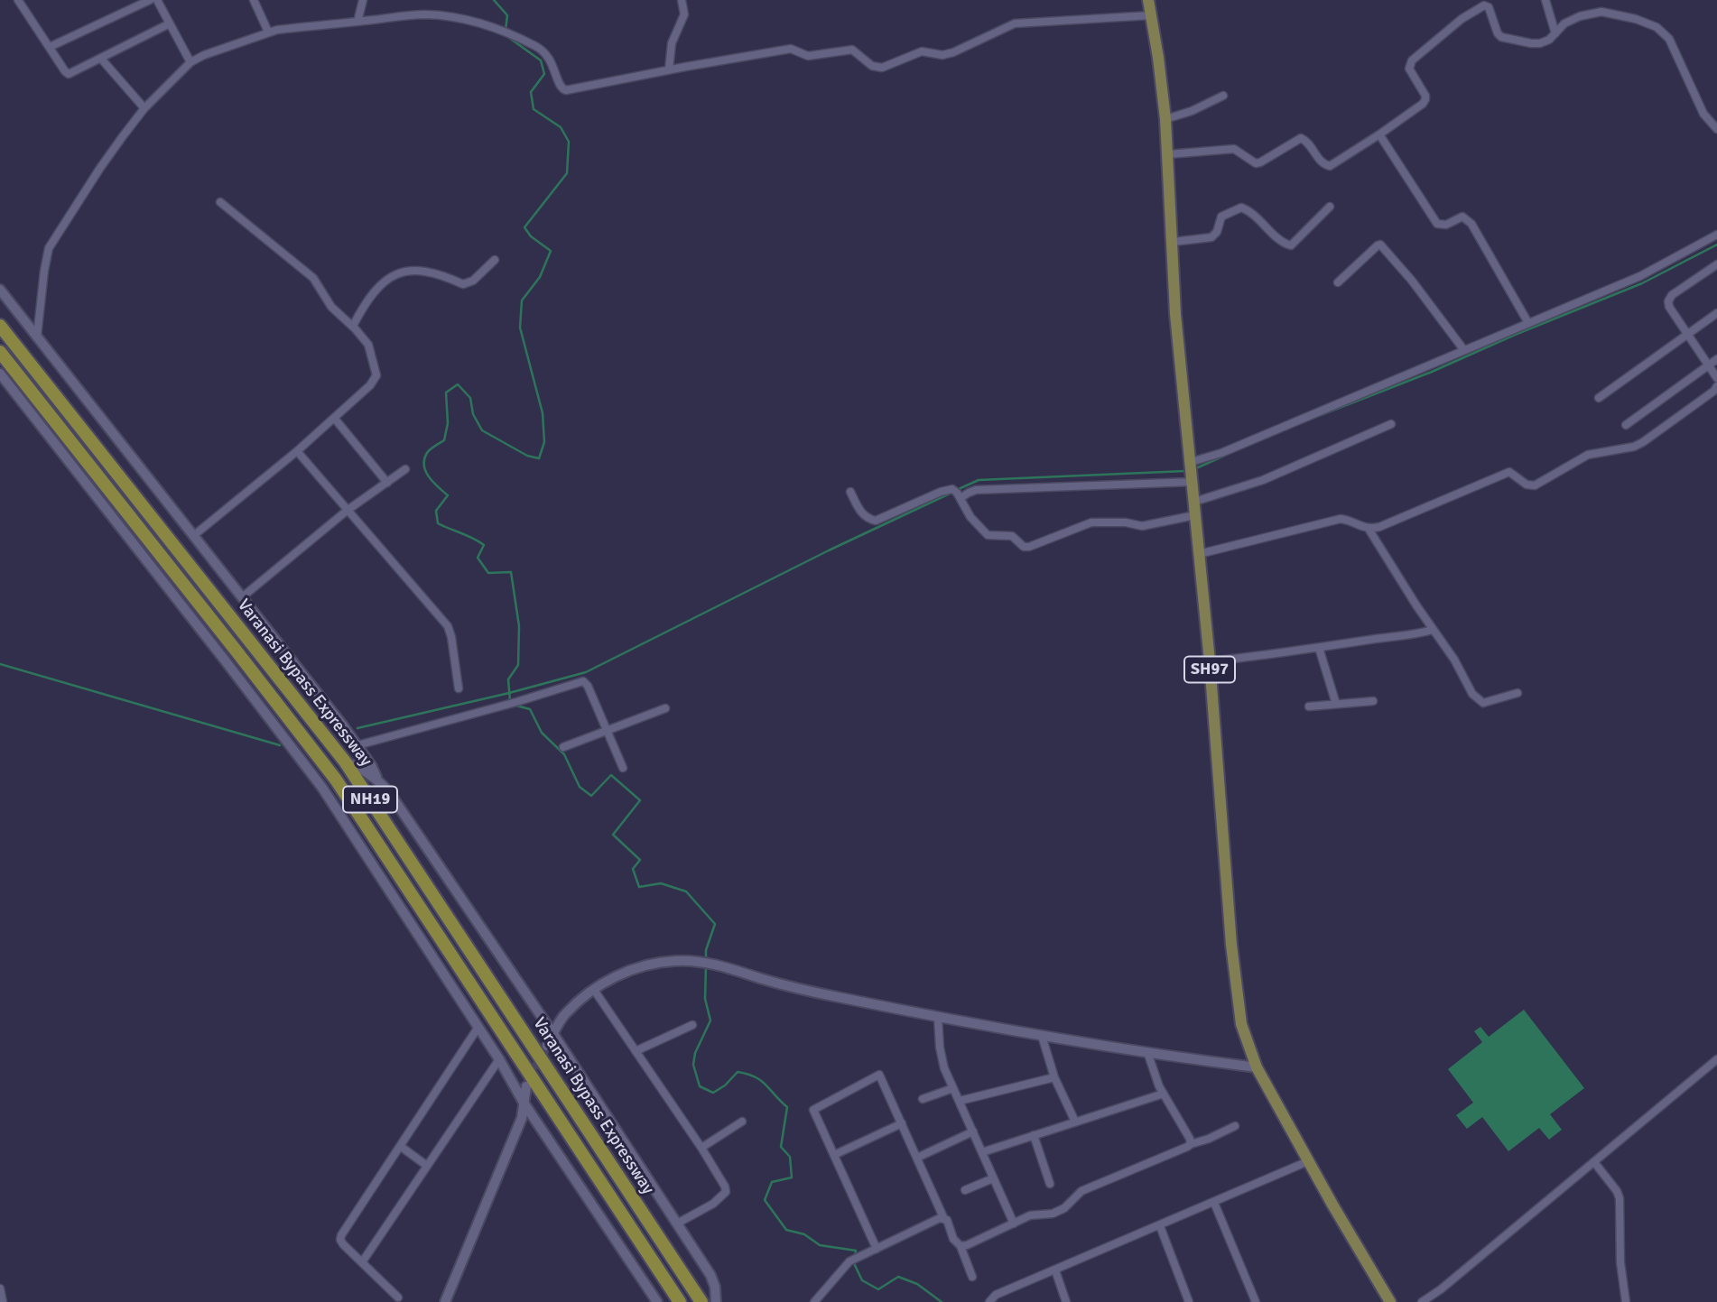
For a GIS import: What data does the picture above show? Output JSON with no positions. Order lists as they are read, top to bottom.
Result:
{
  "streets": {
    "highway": ["Varanasi Bypass Expressway", "NH19"],
    "main road": ["SH97"]
  }
}
